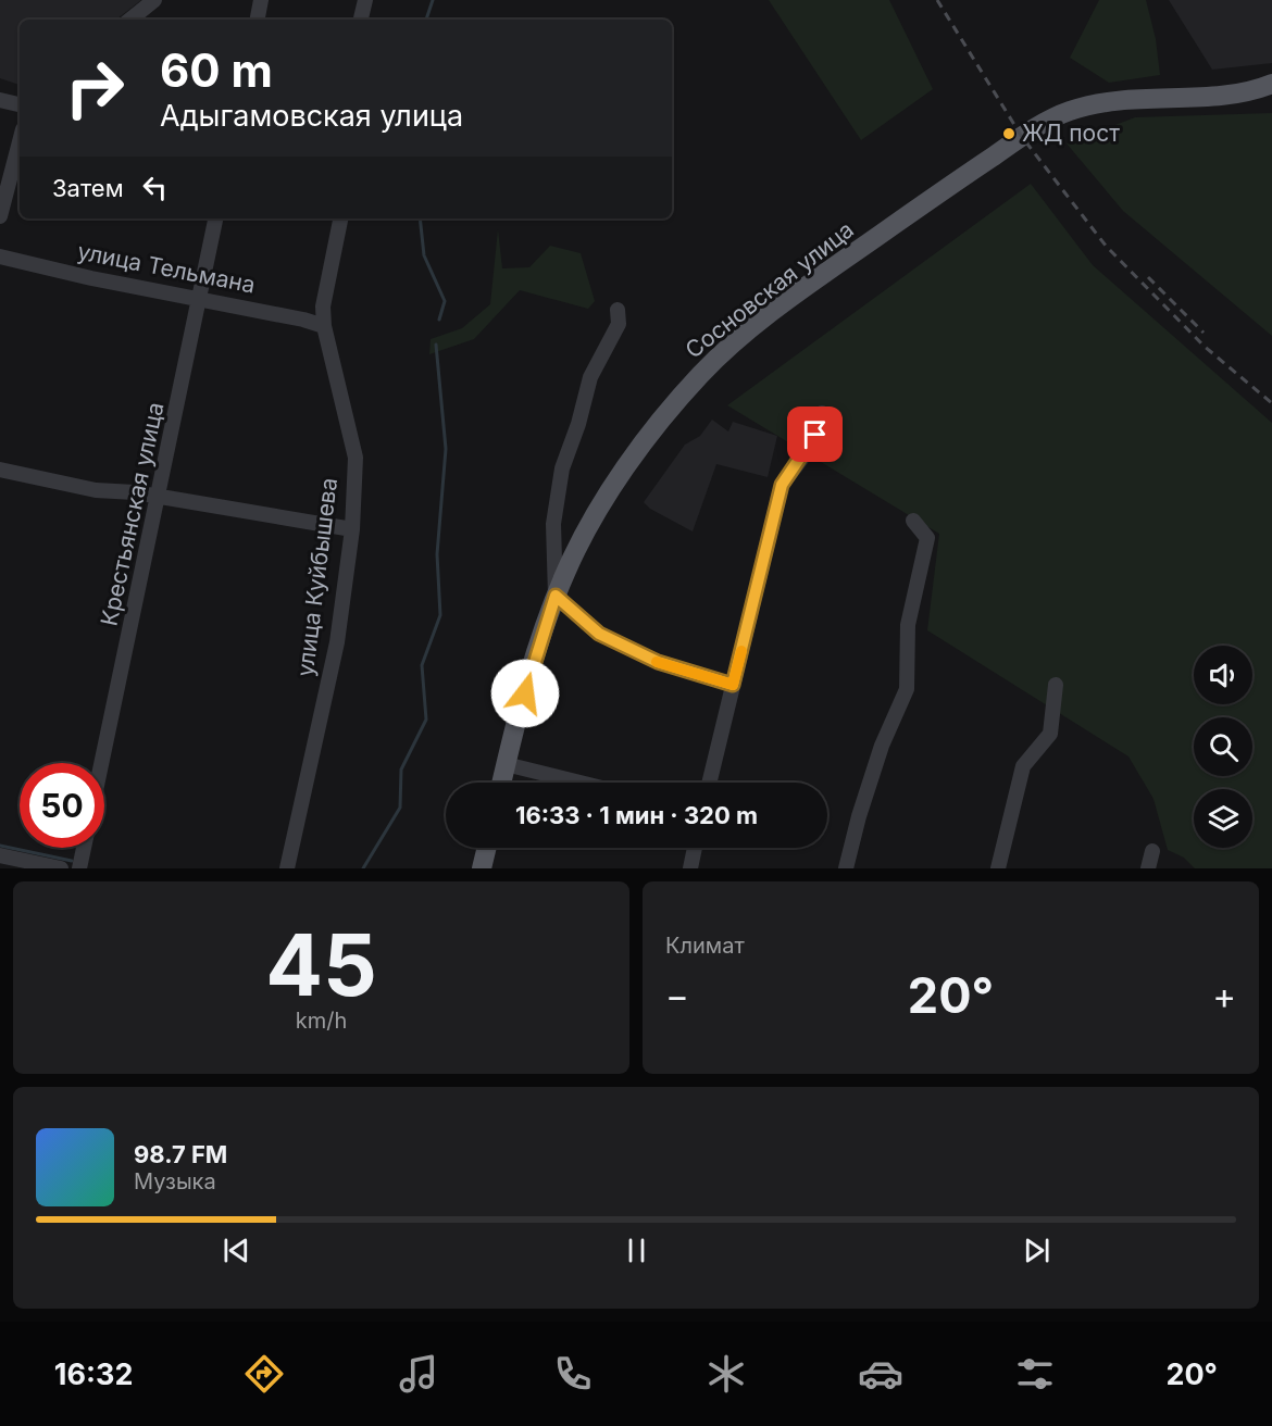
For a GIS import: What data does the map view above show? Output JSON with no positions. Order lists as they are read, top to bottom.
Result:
{
  "streets": {
    "main road": ["Сосновская улица"],
    "street": ["улица Тельмана", "Крестьянская улица", "улица Куйбышева"]
  },
  "crossings": [
    ["улица Тельмана", "Крестьянская улица"],
    ["улица Тельмана", "улица Куйбышева"]
  ],
  "places": ["ЖД пост"],
  "page": {
    "turn": ["60 m", "Адыгамовская улица"],
    "then": "Затем",
    "limit": "50",
    "trip": "16:33 · 1 мин · 320 m",
    "tile": [
      ["45", "km/h"],
      "Климат"
    ],
    "heat": ["−", "20°", "+"],
    "song": ["98.7 FM", "Музыка"],
    "tabs": ["16:32", "20°"]
  }
}
